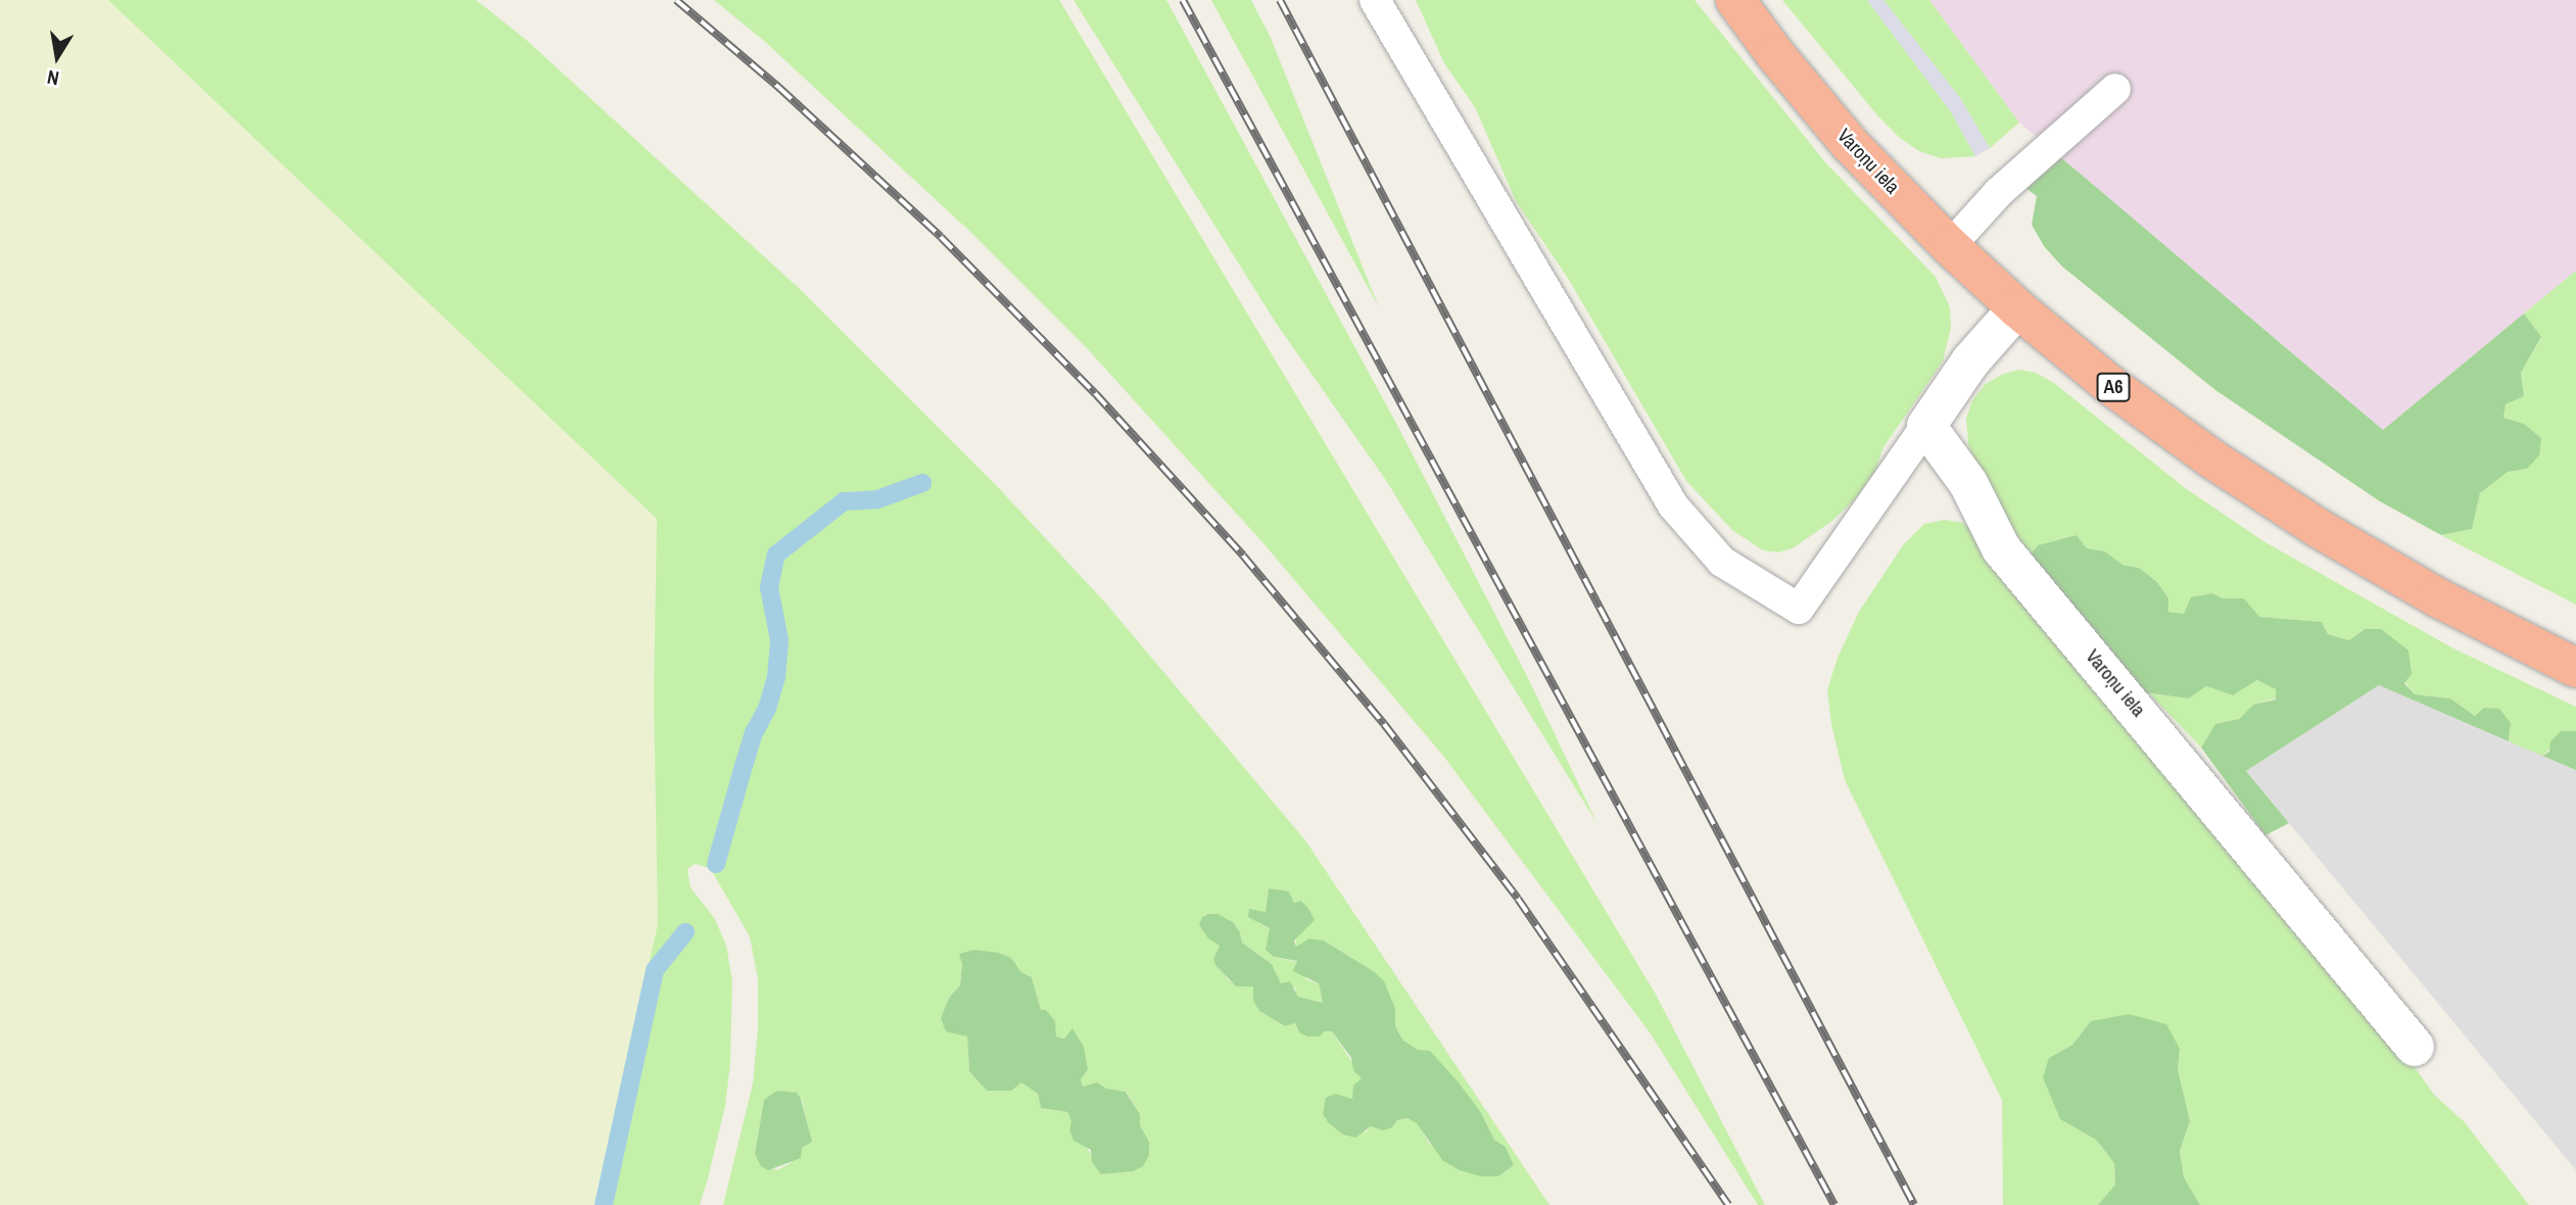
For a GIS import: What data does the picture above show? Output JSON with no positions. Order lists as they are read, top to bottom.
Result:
{
  "streets": {
    "highway": ["Varoņu iela", "A6"]
  },
  "north": "bottom"
}
